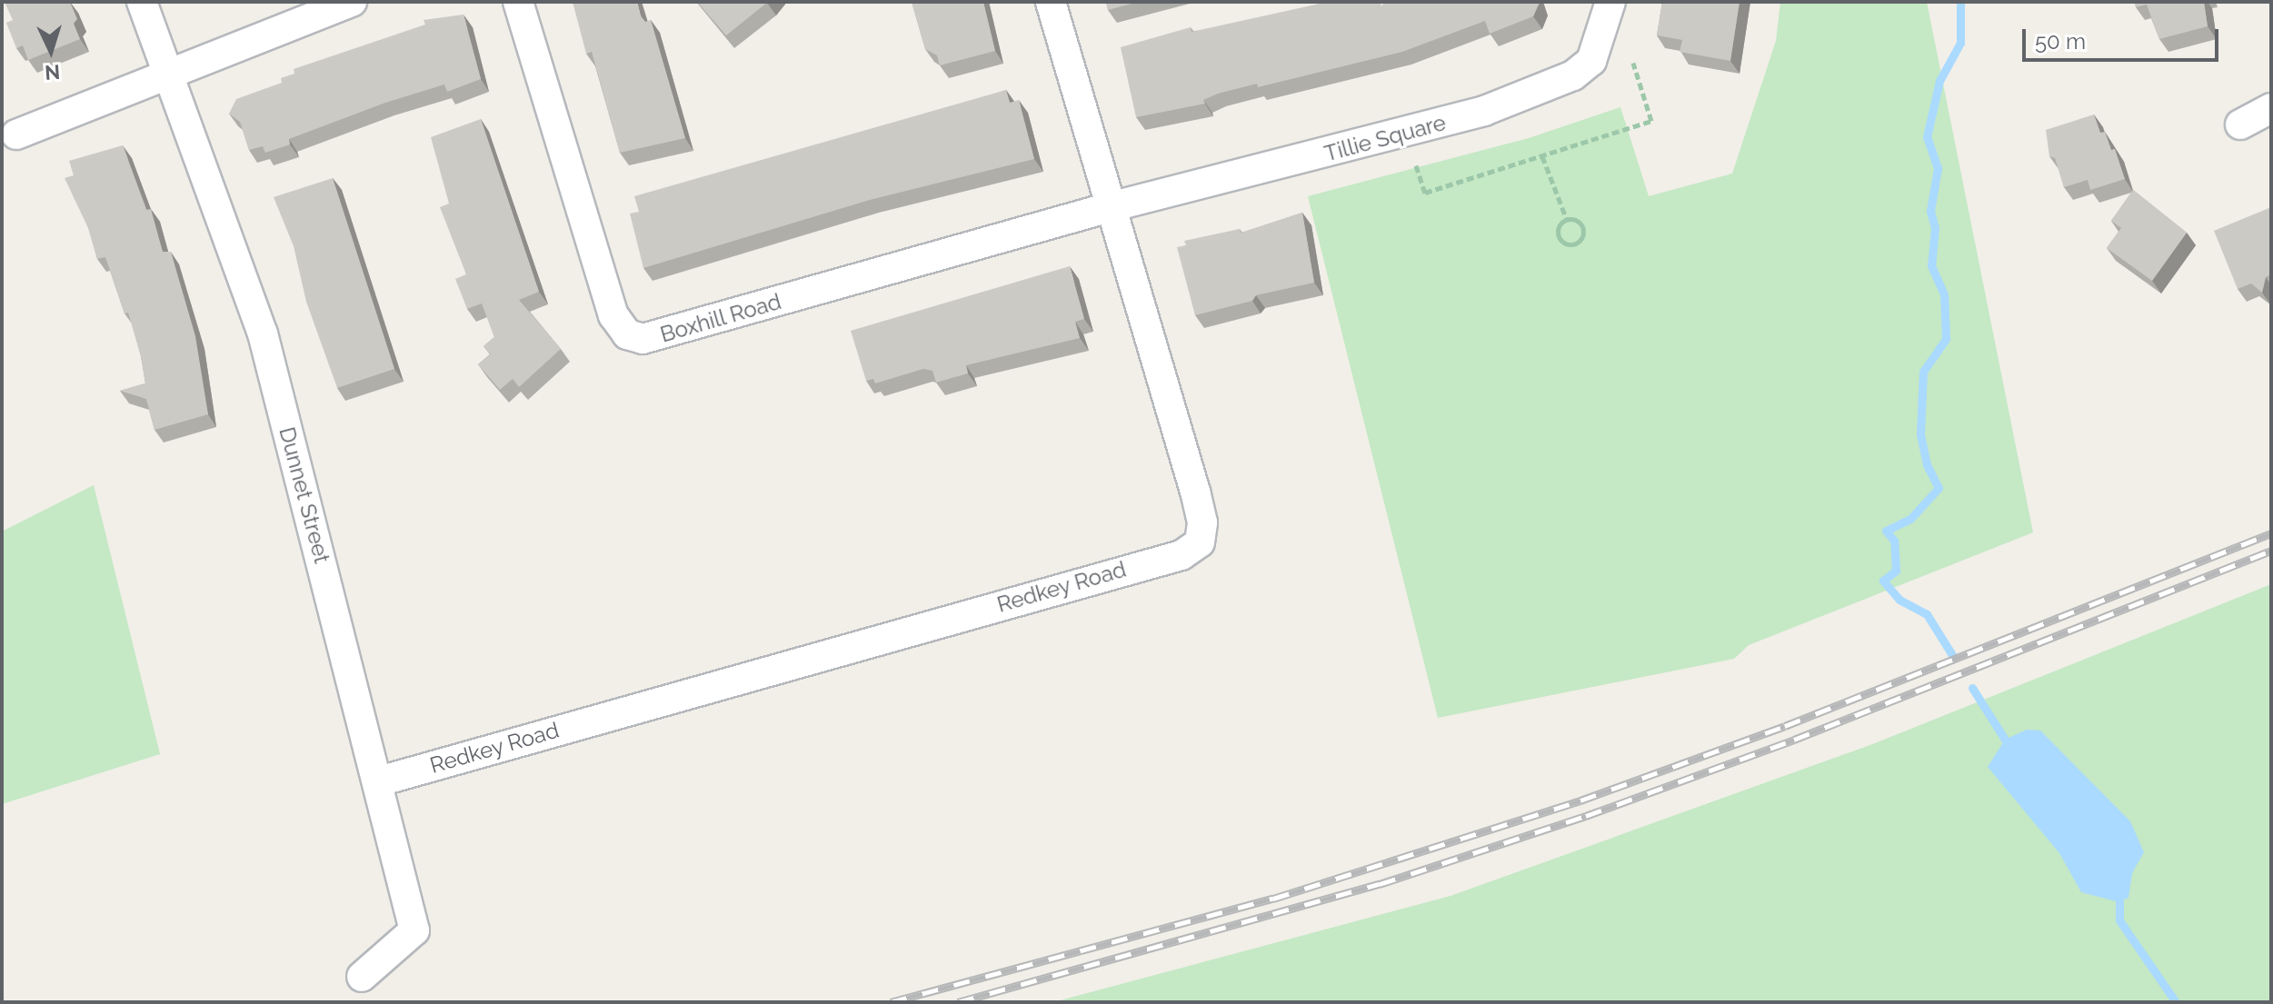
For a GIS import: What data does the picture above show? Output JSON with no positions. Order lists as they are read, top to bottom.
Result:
{
  "streets": {
    "street": [
      "Tillie Square",
      "Boxhill Road",
      "Dunnet Street",
      "Redkey Road"
    ]
  },
  "crossings": [
    ["Tillie Square", "Boxhill Road"],
    ["Tillie Square", "Redkey Road"],
    ["Boxhill Road", "Redkey Road"],
    ["Dunnet Street", "Redkey Road"]
  ],
  "scale_bar": "50 m",
  "north": "bottom"
}
